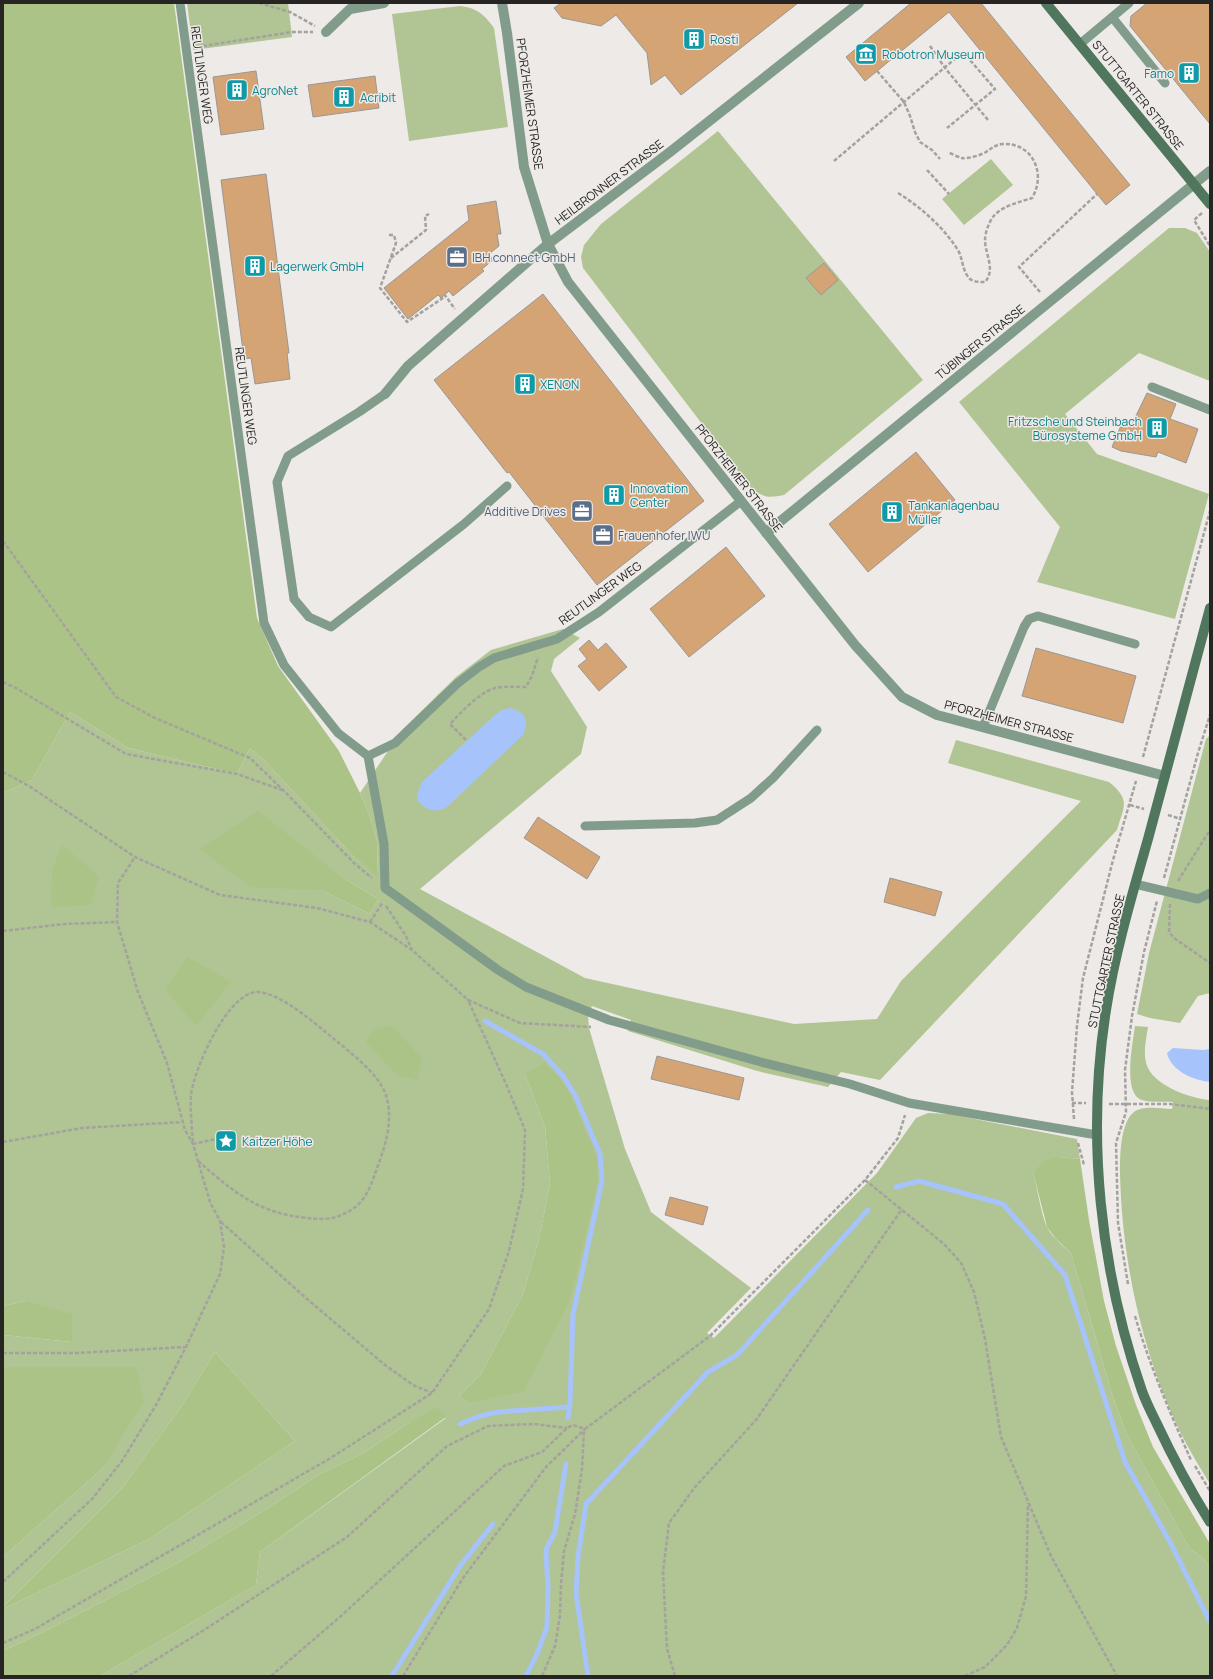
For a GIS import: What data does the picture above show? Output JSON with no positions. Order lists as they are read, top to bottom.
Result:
{
  "streets": {
    "main road": ["STUTTGARTER STRASSE"],
    "street": ["PFORZHEIMER STRASSE", "HEILBRONNER STRASSE", "TÜBINGER STRASSE"],
    "lane": ["REUTLINGER WEG"]
  },
  "crossings": [
    ["REUTLINGER WEG", "PFORZHEIMER STRASSE"],
    ["STUTTGARTER STRASSE", "PFORZHEIMER STRASSE"],
    ["STUTTGARTER STRASSE", "TÜBINGER STRASSE"],
    ["PFORZHEIMER STRASSE", "HEILBRONNER STRASSE"],
    ["PFORZHEIMER STRASSE", "TÜBINGER STRASSE"]
  ],
  "places": {
    "building": [
      "Rosti",
      "Famo",
      "AgroNet",
      "Acribit",
      "Lagerwerk GmbH",
      "XENON",
      "Fritzsche und Steinbach Bürosysteme GmbH",
      "Innovation Center",
      "Tankanlagenbau Müller"
    ],
    "museum": ["Robotron Museum"],
    "office": ["IBH connect GmbH", "Additive Drives", "Frauenhofer IWU"],
    "place": ["Kaitzer Höhe"]
  }
}
